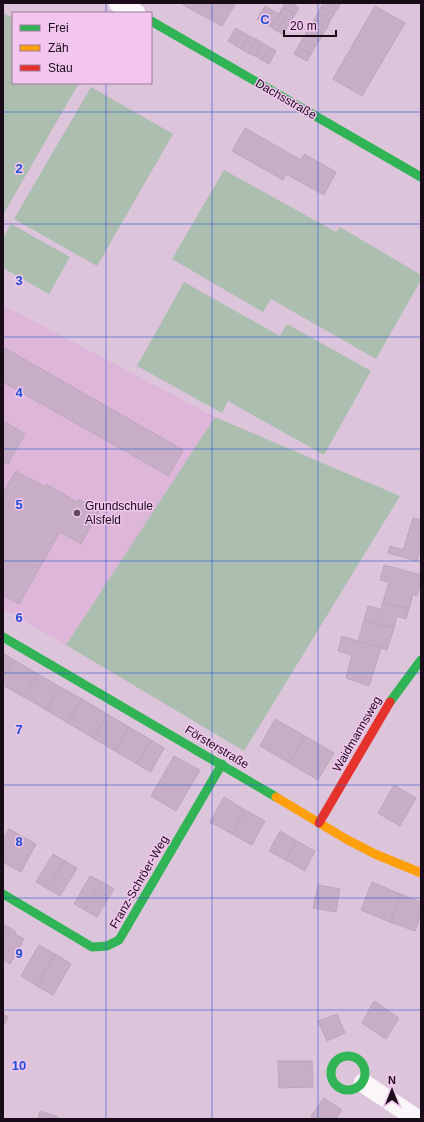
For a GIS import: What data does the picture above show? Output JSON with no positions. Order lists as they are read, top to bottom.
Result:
{
  "streets": {
    "street": [
      "Dachsstraße",
      "Waidmannsweg",
      "Försterstraße",
      "Franz-Schröer-Weg"
    ]
  },
  "crossings": [
    ["Waidmannsweg", "Försterstraße"],
    ["Försterstraße", "Franz-Schröer-Weg"]
  ],
  "places": ["Grundschule Alsfeld"],
  "legend": ["Frei", "Zäh", "Stau"],
  "scale_bar": "20 m",
  "north": "top",
  "grid": {
    "columns": ["C"],
    "rows": [
      "2",
      "3",
      "4",
      "5",
      "6",
      "7",
      "8",
      "9",
      "10"
    ]
  }
}
